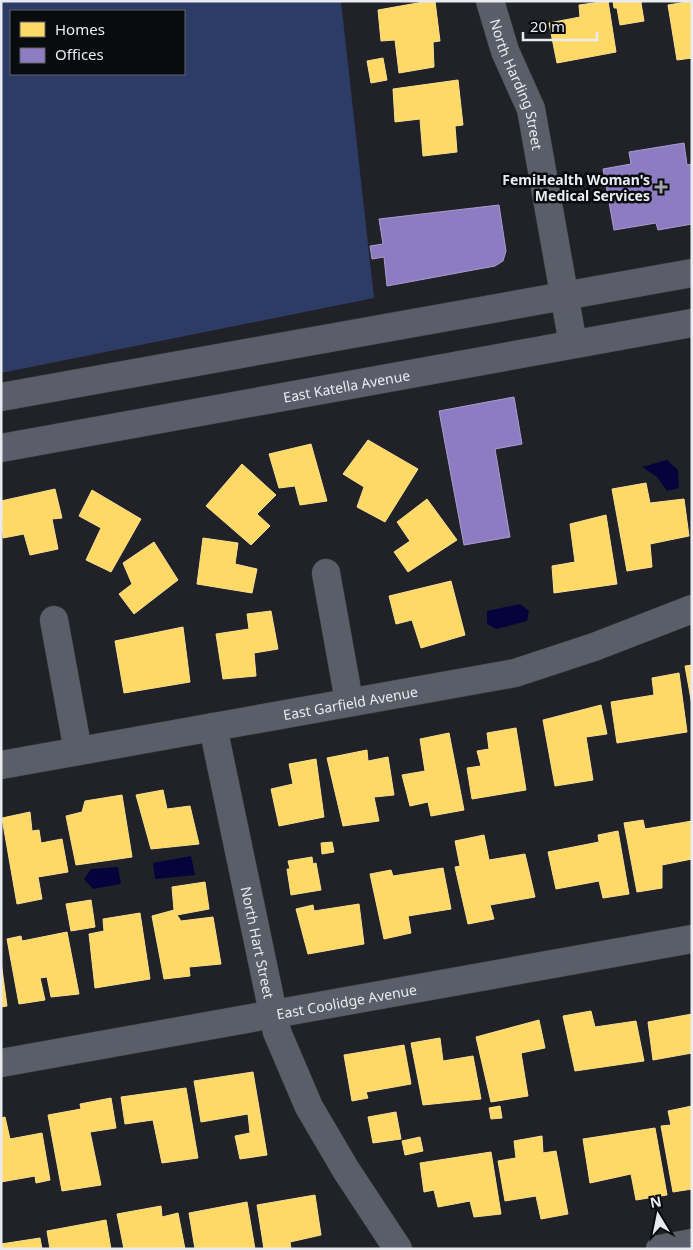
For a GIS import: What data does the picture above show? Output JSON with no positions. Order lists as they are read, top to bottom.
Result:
{
  "streets": {
    "main road": ["East Katella Avenue"],
    "street": [
      "North Harding Street",
      "East Garfield Avenue",
      "North Hart Street",
      "East Coolidge Avenue"
    ]
  },
  "crossings": [
    ["North Harding Street", "East Katella Avenue"],
    ["East Garfield Avenue", "North Hart Street"],
    ["North Hart Street", "East Coolidge Avenue"]
  ],
  "places": {
    "health": ["FemiHealth Woman's Medical Services"]
  },
  "legend": ["Homes", "Offices"],
  "scale_bar": "20 m",
  "north": "top"
}
